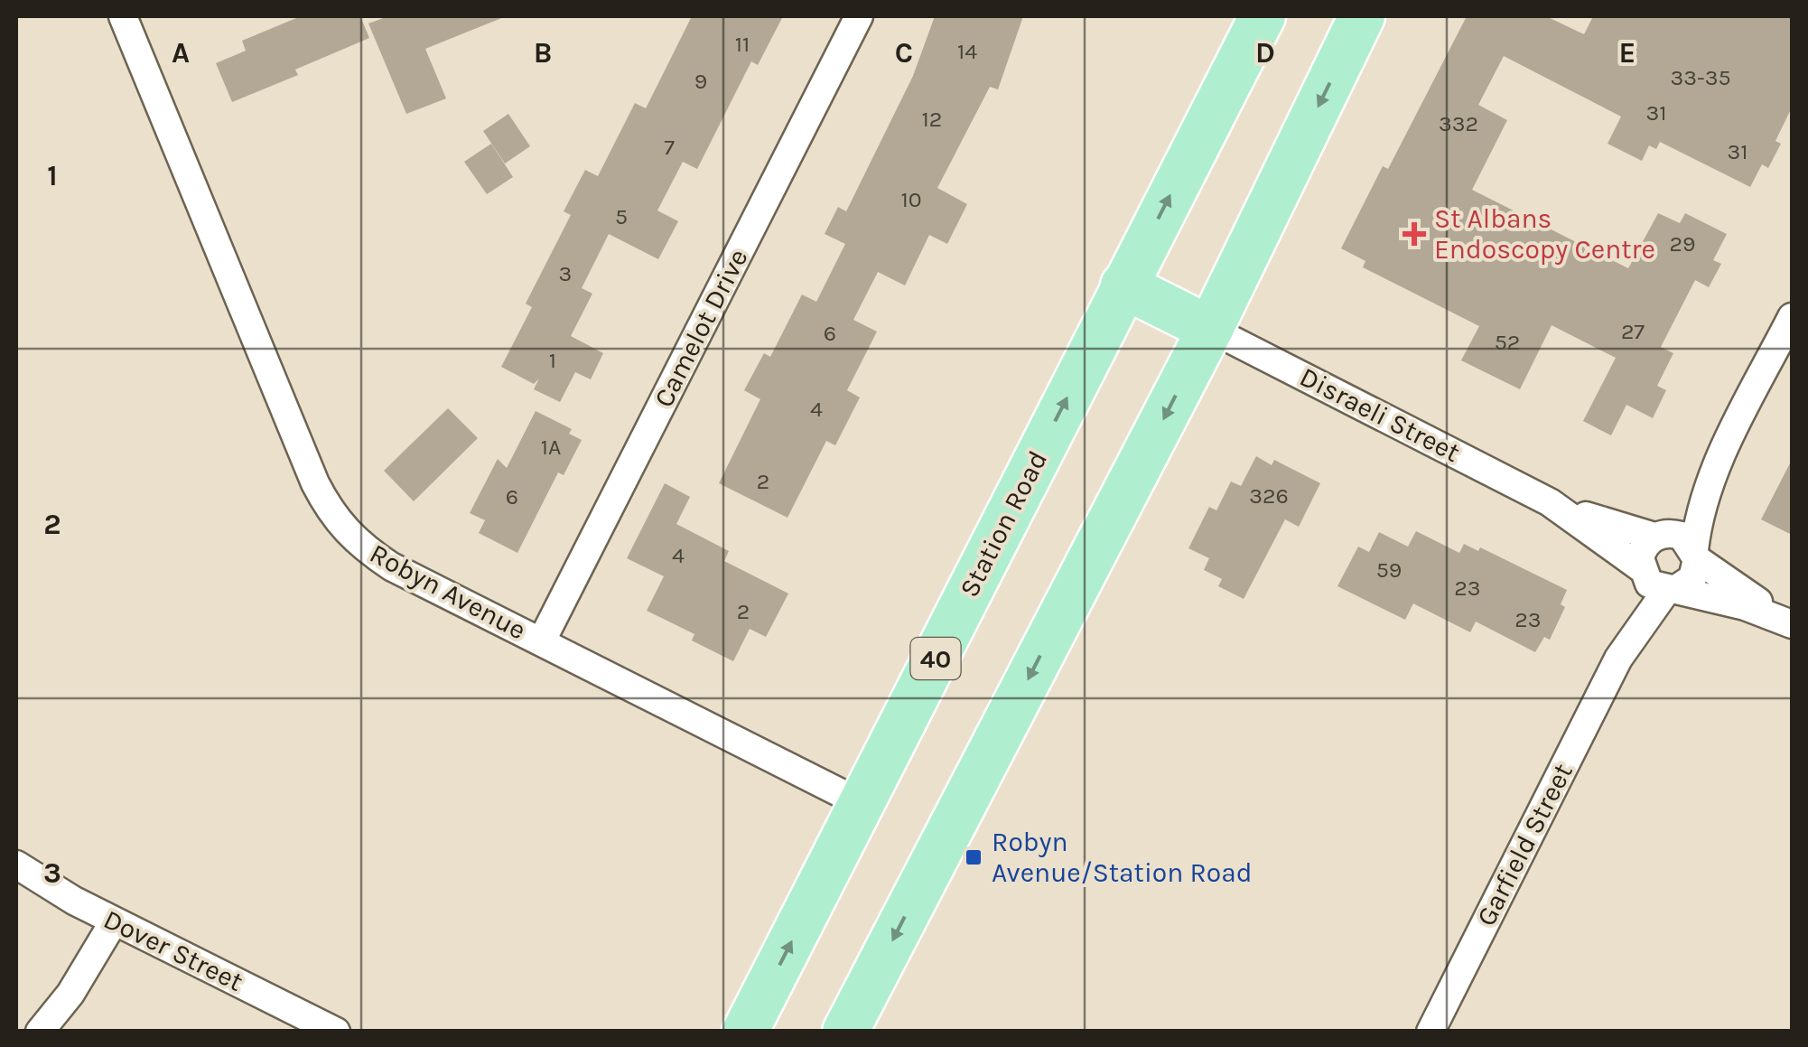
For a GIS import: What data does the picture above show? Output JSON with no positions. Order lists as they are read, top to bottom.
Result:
{
  "streets": {
    "main road": ["Station Road", "40"],
    "street": [
      "Camelot Drive",
      "Disraeli Street",
      "Robyn Avenue",
      "Garfield Street",
      "Dover Street"
    ]
  },
  "crossings": [
    ["Camelot Drive", "Robyn Avenue"],
    ["Disraeli Street", "Garfield Street"],
    ["Station Road", "Robyn Avenue"]
  ],
  "places": {
    "health": ["St Albans Endoscopy Centre"],
    "transit": ["Robyn Avenue/Station Road"]
  },
  "house_numbers": [
    "11",
    "14",
    "33-35",
    "9",
    "31",
    "12",
    "332",
    "7",
    "31",
    "10",
    "5",
    "29",
    "3",
    "27",
    "6",
    "52",
    "1",
    "4",
    "1A",
    "2",
    "326",
    "6",
    "4",
    "59",
    "23",
    "2",
    "23"
  ],
  "grid": {
    "columns": [
      "A",
      "B",
      "C",
      "D",
      "E"
    ],
    "rows": ["1", "2", "3"]
  }
}
